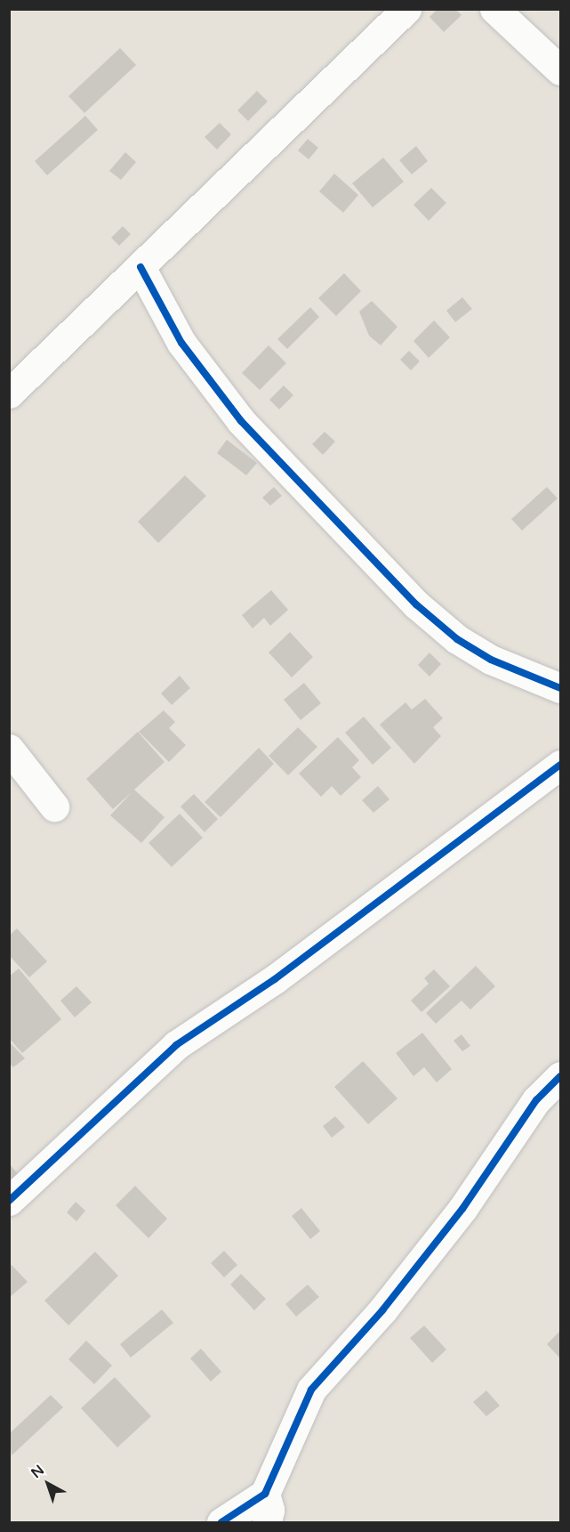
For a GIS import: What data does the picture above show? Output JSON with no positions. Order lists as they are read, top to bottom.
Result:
{
  "north": "top left"
}
